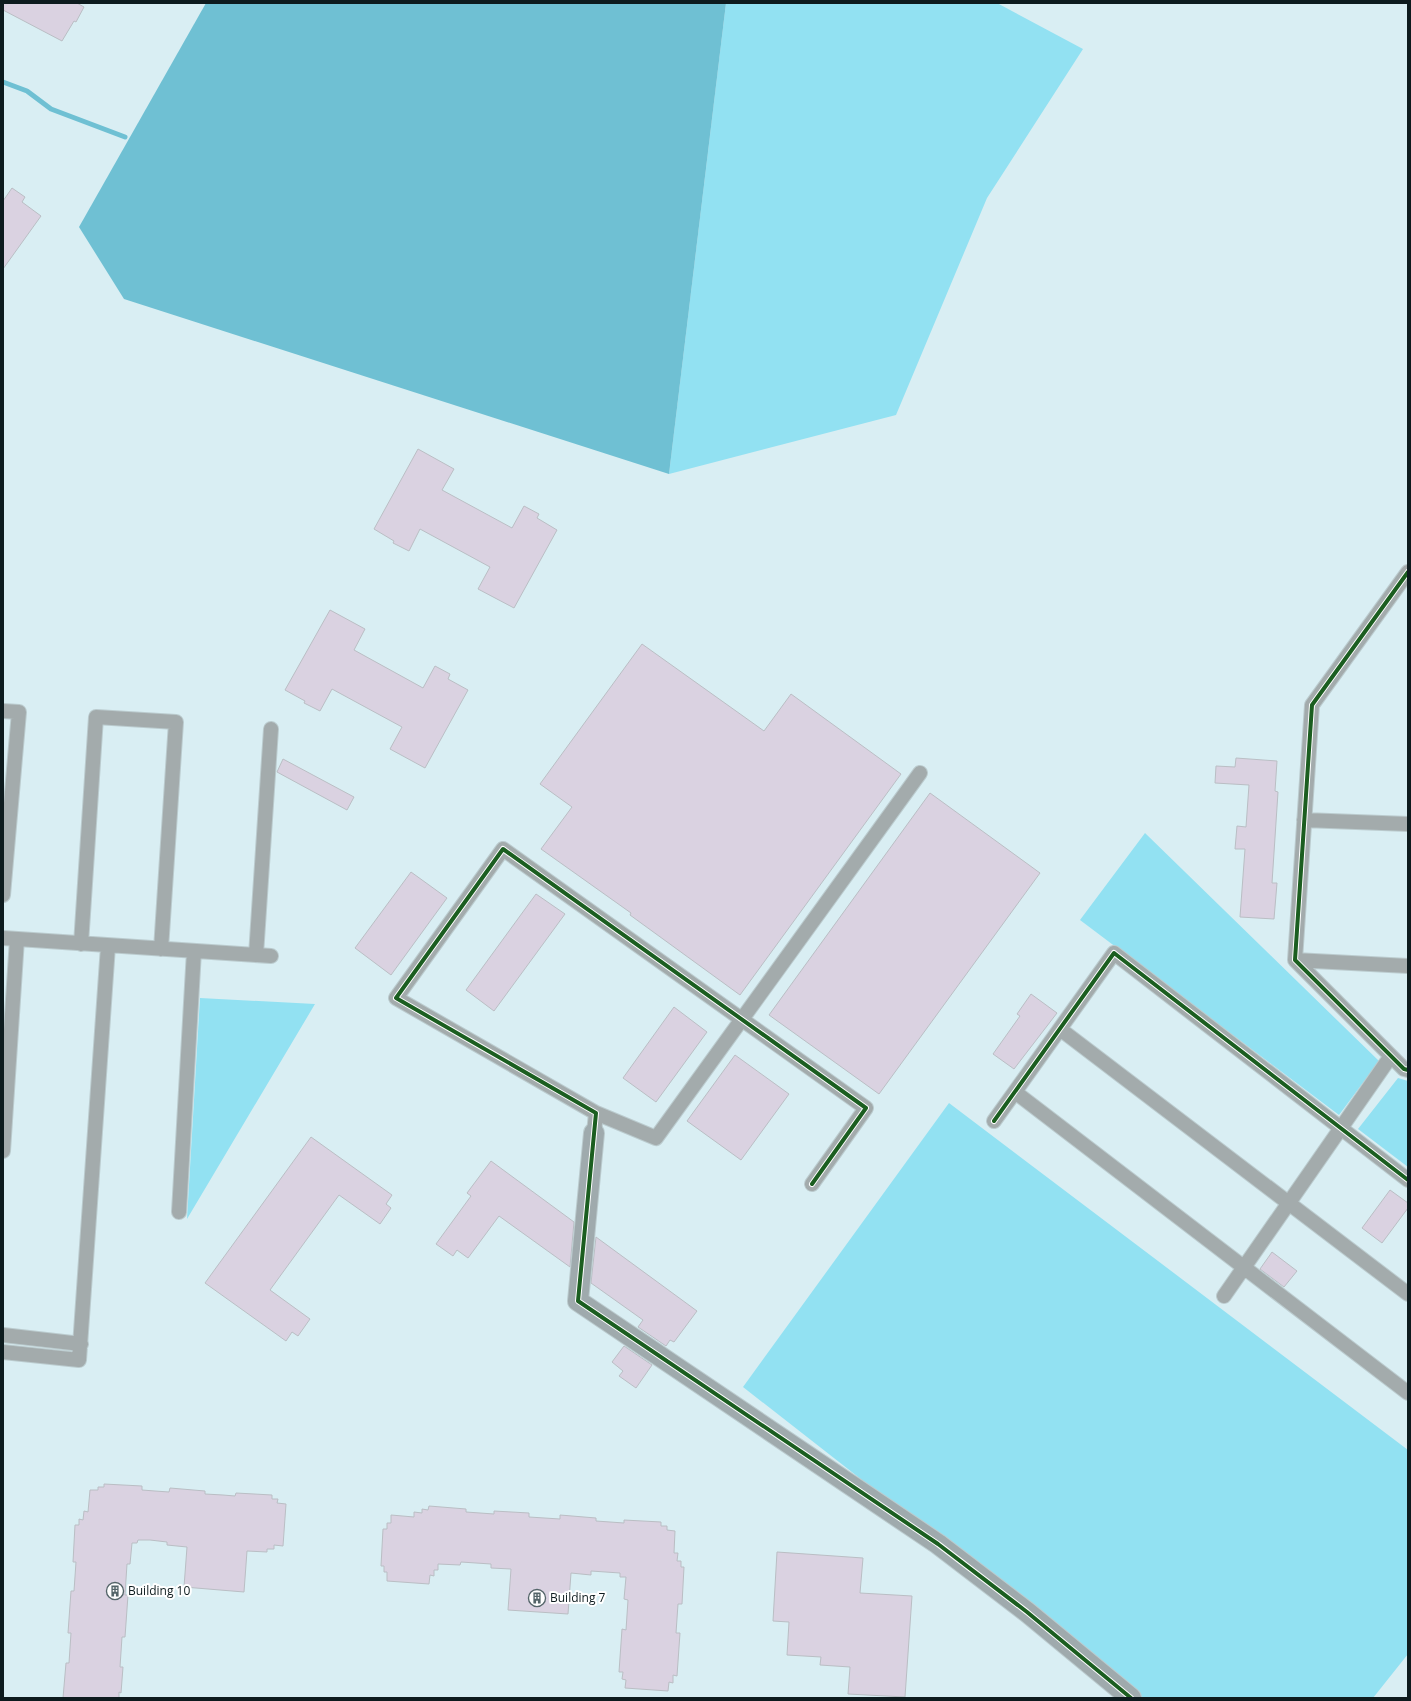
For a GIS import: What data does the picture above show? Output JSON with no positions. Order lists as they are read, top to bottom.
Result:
{
  "places": {
    "building": ["Building 10", "Building 7"]
  }
}
